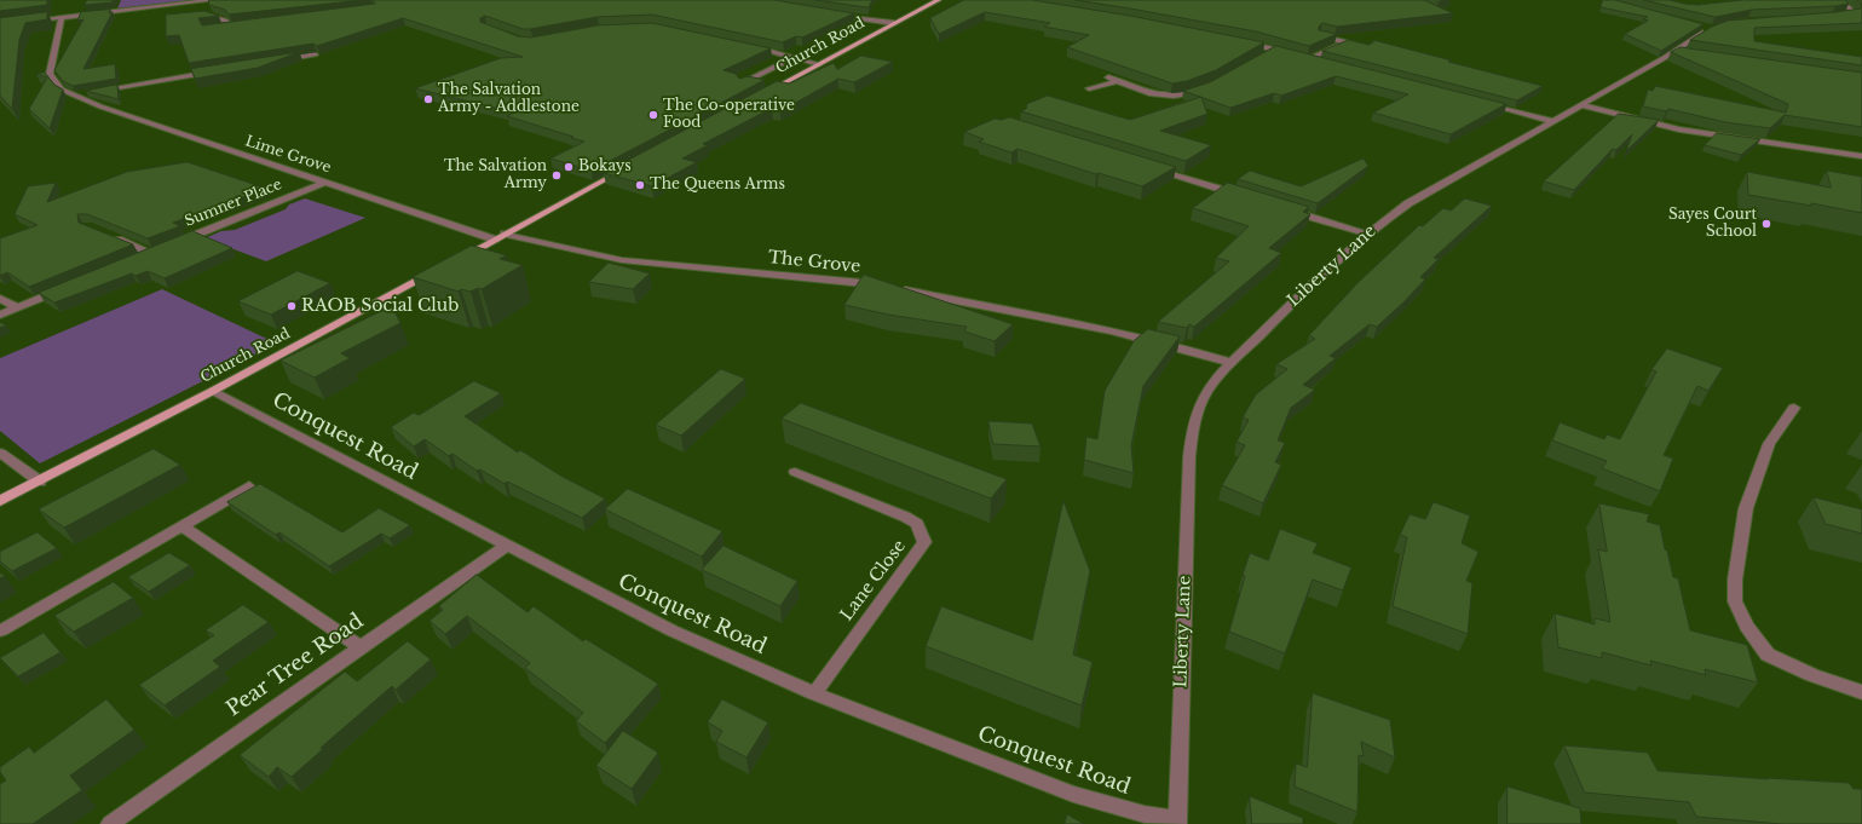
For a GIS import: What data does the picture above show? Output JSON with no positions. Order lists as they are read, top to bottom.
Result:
{
  "streets": {
    "main road": ["Church Road"],
    "street": [
      "Lime Grove",
      "Sumner Place",
      "The Grove",
      "Liberty Lane",
      "Conquest Road",
      "Lane Close",
      "Pear Tree Road"
    ]
  },
  "crossings": [
    ["Church Road", "Conquest Road"],
    ["Lime Grove", "Sumner Place"],
    ["The Grove", "Liberty Lane"],
    ["Liberty Lane", "Conquest Road"],
    ["Conquest Road", "Lane Close"],
    ["Conquest Road", "Pear Tree Road"]
  ],
  "places": [
    "The Salvation Army - Addlestone",
    "The Co-operative Food",
    "Bokays",
    "The Salvation Army",
    "The Queens Arms",
    "Sayes Court School",
    "RAOB Social Club"
  ]
}
